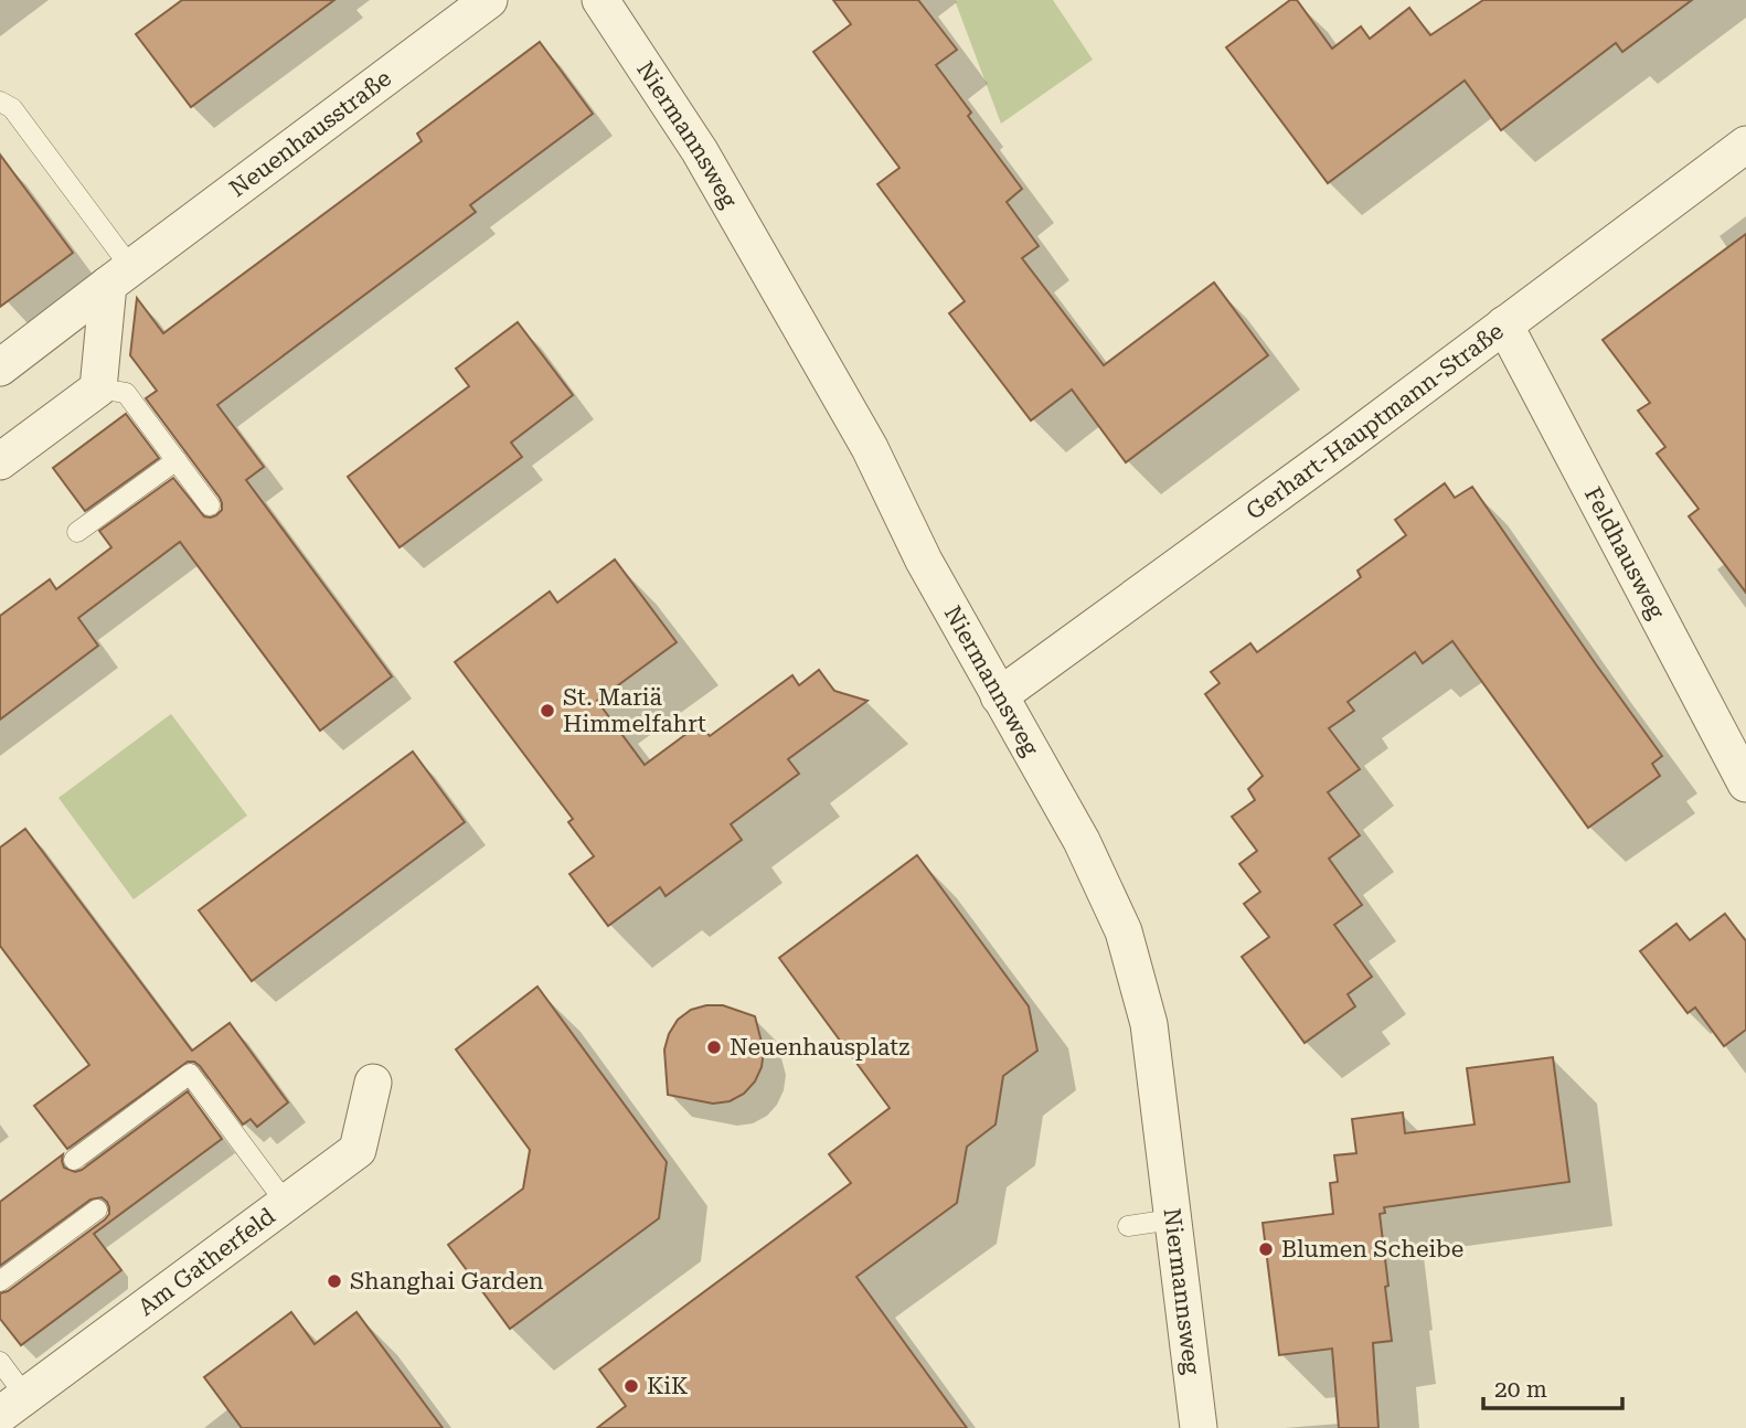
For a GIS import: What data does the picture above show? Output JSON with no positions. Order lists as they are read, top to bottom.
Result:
{
  "streets": {
    "street": [
      "Neuenhausstraße",
      "Niermannsweg",
      "Gerhart-Hauptmann-Straße",
      "Feldhausweg",
      "Am Gatherfeld"
    ]
  },
  "crossings": [
    ["Niermannsweg", "Gerhart-Hauptmann-Straße"],
    ["Gerhart-Hauptmann-Straße", "Feldhausweg"]
  ],
  "places": [
    "St. Mariä Himmelfahrt",
    "Neuenhausplatz",
    "Blumen Scheibe",
    "Shanghai Garden",
    "KiK"
  ],
  "scale_bar": "20 m"
}
